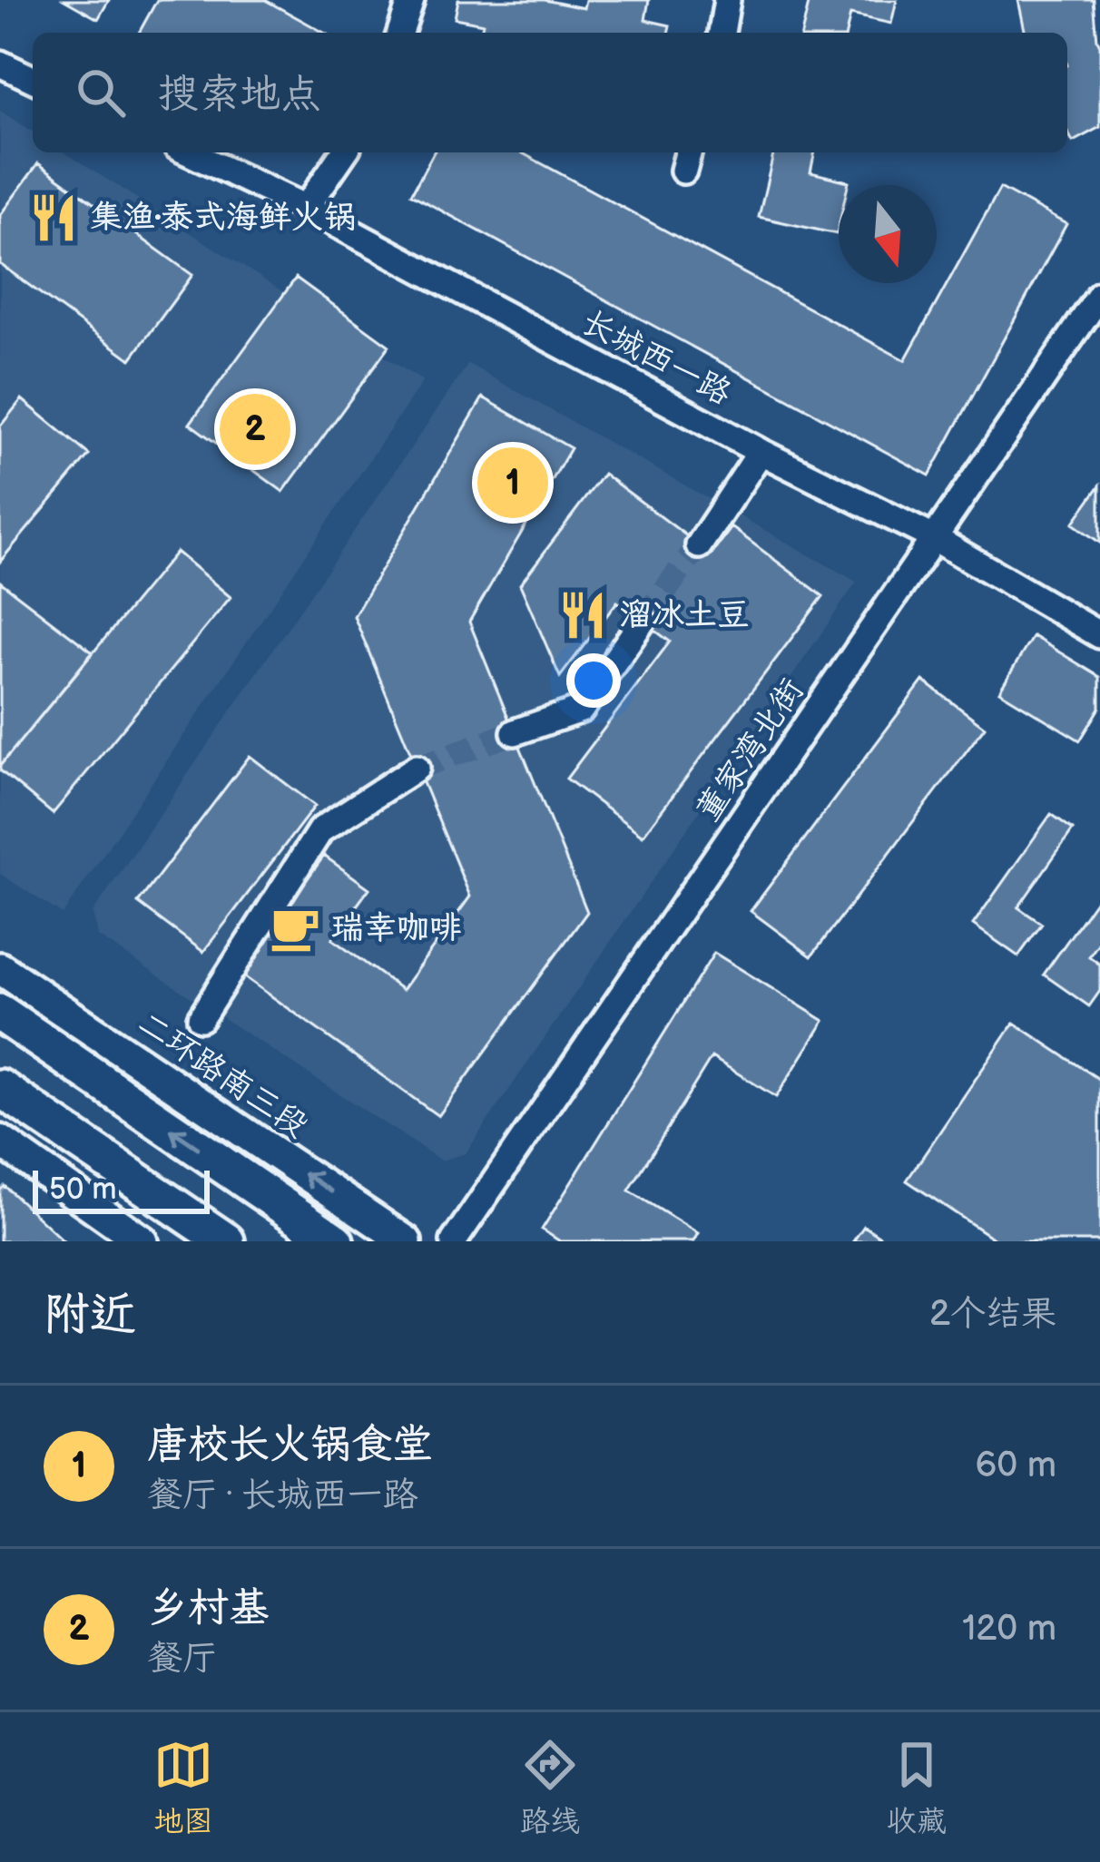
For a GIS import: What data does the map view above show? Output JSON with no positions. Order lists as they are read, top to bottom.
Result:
{
  "streets": {
    "main road": ["二环路南三段"],
    "street": ["长城西一路", "董家湾北街"]
  },
  "crossings": [
    ["长城西一路", "董家湾北街"]
  ],
  "places": {
    "restaurant": ["集渔·泰式海鲜火锅", "溜冰土豆"],
    "cafe": ["瑞幸咖啡"]
  },
  "scale_bar": "50 m",
  "north": "bottom",
  "page": {
    "search": "搜索地点",
    "pins": ["2", "1"],
    "scale": "50 m",
    "heading": ["附近", "2个结果"],
    "list": [
      {
        "mark": "1",
        "name": "唐校长火锅食堂",
        "note": "餐厅 · 长城西一路",
        "value": "60 m"
      },
      {
        "mark": "2",
        "name": "乡村基",
        "note": "餐厅",
        "value": "120 m"
      }
    ],
    "nav": ["地图", "路线", "收藏"]
  }
}
